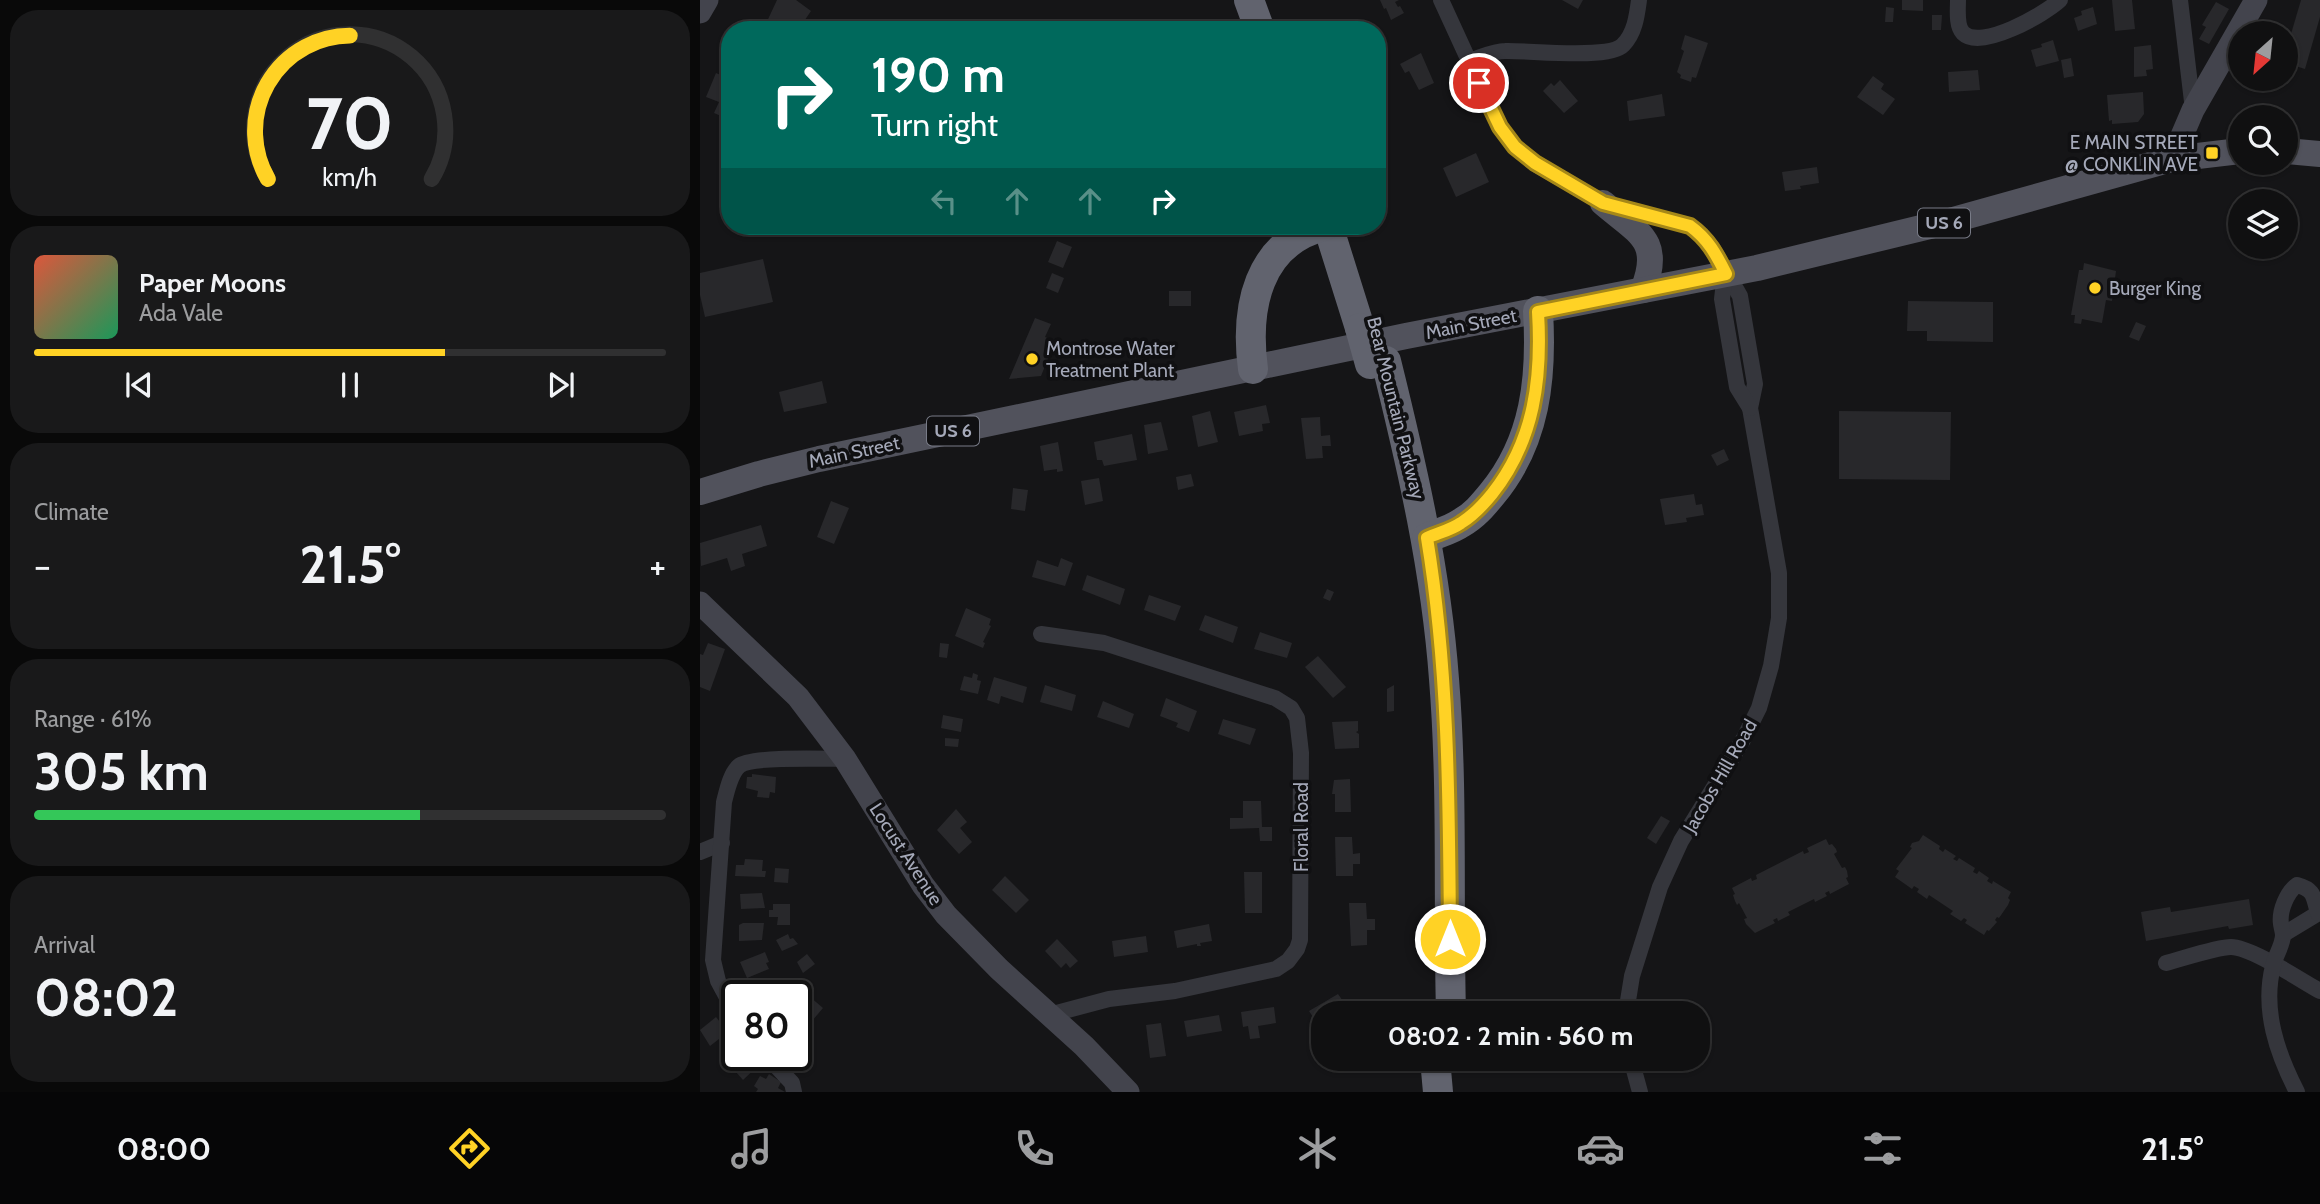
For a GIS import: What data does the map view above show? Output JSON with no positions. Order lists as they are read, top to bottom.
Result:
{
  "streets": {
    "highway": ["Bear Mountain Parkway"],
    "main road": ["US 6", "Main Street"],
    "street": ["Jacobs Hill Road", "Floral Road", "Locust Avenue"]
  },
  "crossings": [
    ["Main Street", "Jacobs Hill Road"],
    ["Floral Road", "Locust Avenue"]
  ],
  "places": {
    "transit": ["E MAIN STREET @ CONKLIN AVE"],
    "other": ["Burger King", "Montrose Water Treatment Plant"]
  },
  "north": "bottom left",
  "page": {
    "turn": ["190 m", "Turn right"],
    "song": ["Paper Moons", "Ada Vale"],
    "tile": [
      "Climate",
      ["Range · 61%", "305 km"],
      ["Arrival", "08:02"]
    ],
    "heat": ["−", "21.5°", "+"],
    "limit": "80",
    "trip": "08:02 · 2 min · 560 m",
    "tabs": ["08:00", "21.5°"],
    "gauge": ["70", "km/h"]
  }
}
